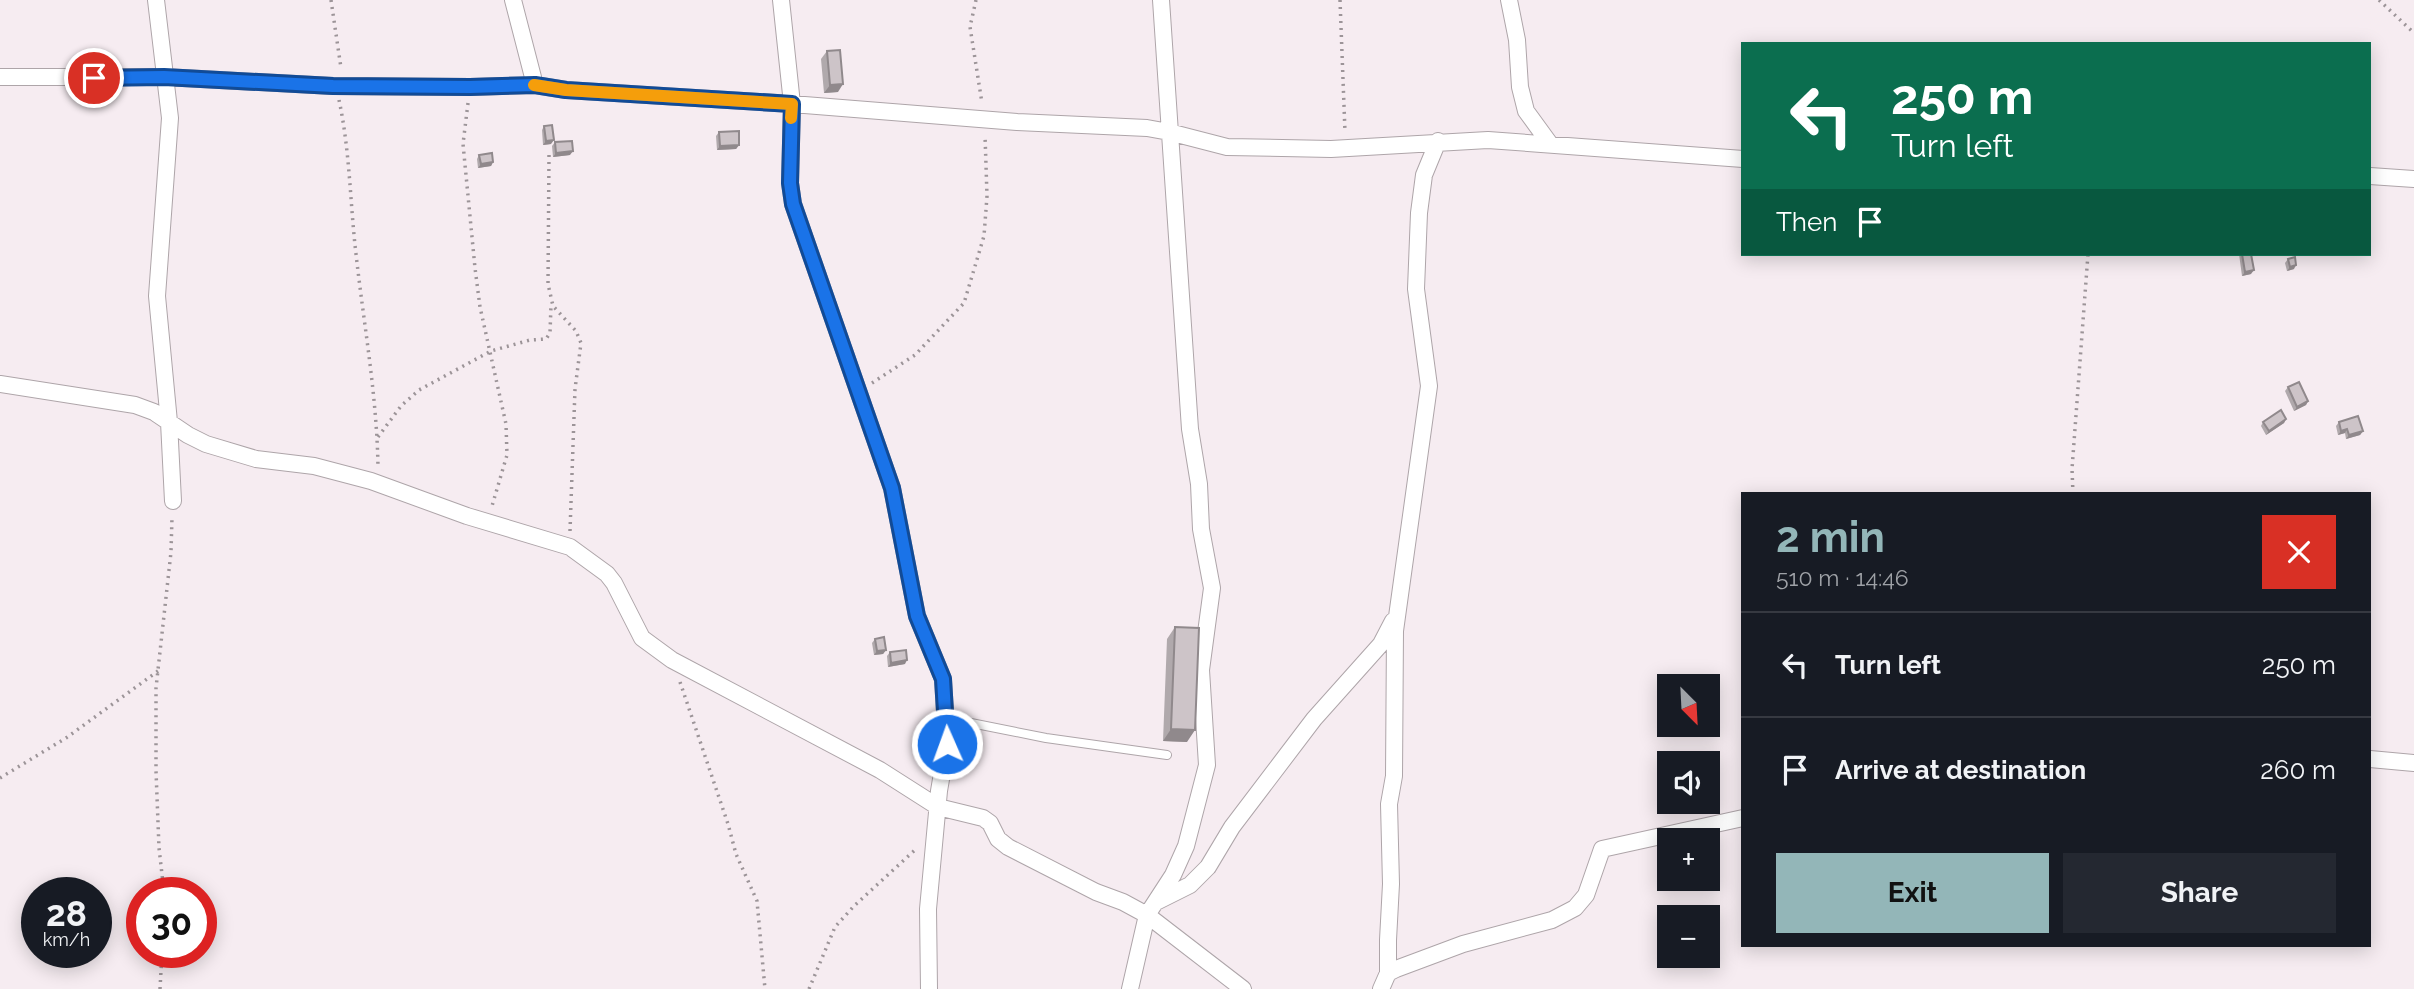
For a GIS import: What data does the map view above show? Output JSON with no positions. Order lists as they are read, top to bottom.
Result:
{
  "north": "bottom right",
  "page": {
    "turn": ["250 m", "Turn left"],
    "then": "Then",
    "heading": ["2 min", "510 m · 14:46"],
    "list": [
      {
        "name": "Turn left",
        "value": "250 m"
      },
      {
        "name": "Arrive at destination",
        "value": "260 m"
      }
    ],
    "map_buttons": ["+", "−"],
    "buttons": ["Exit", "Share"],
    "speed": "28 km/h",
    "limit": "30"
  }
}
